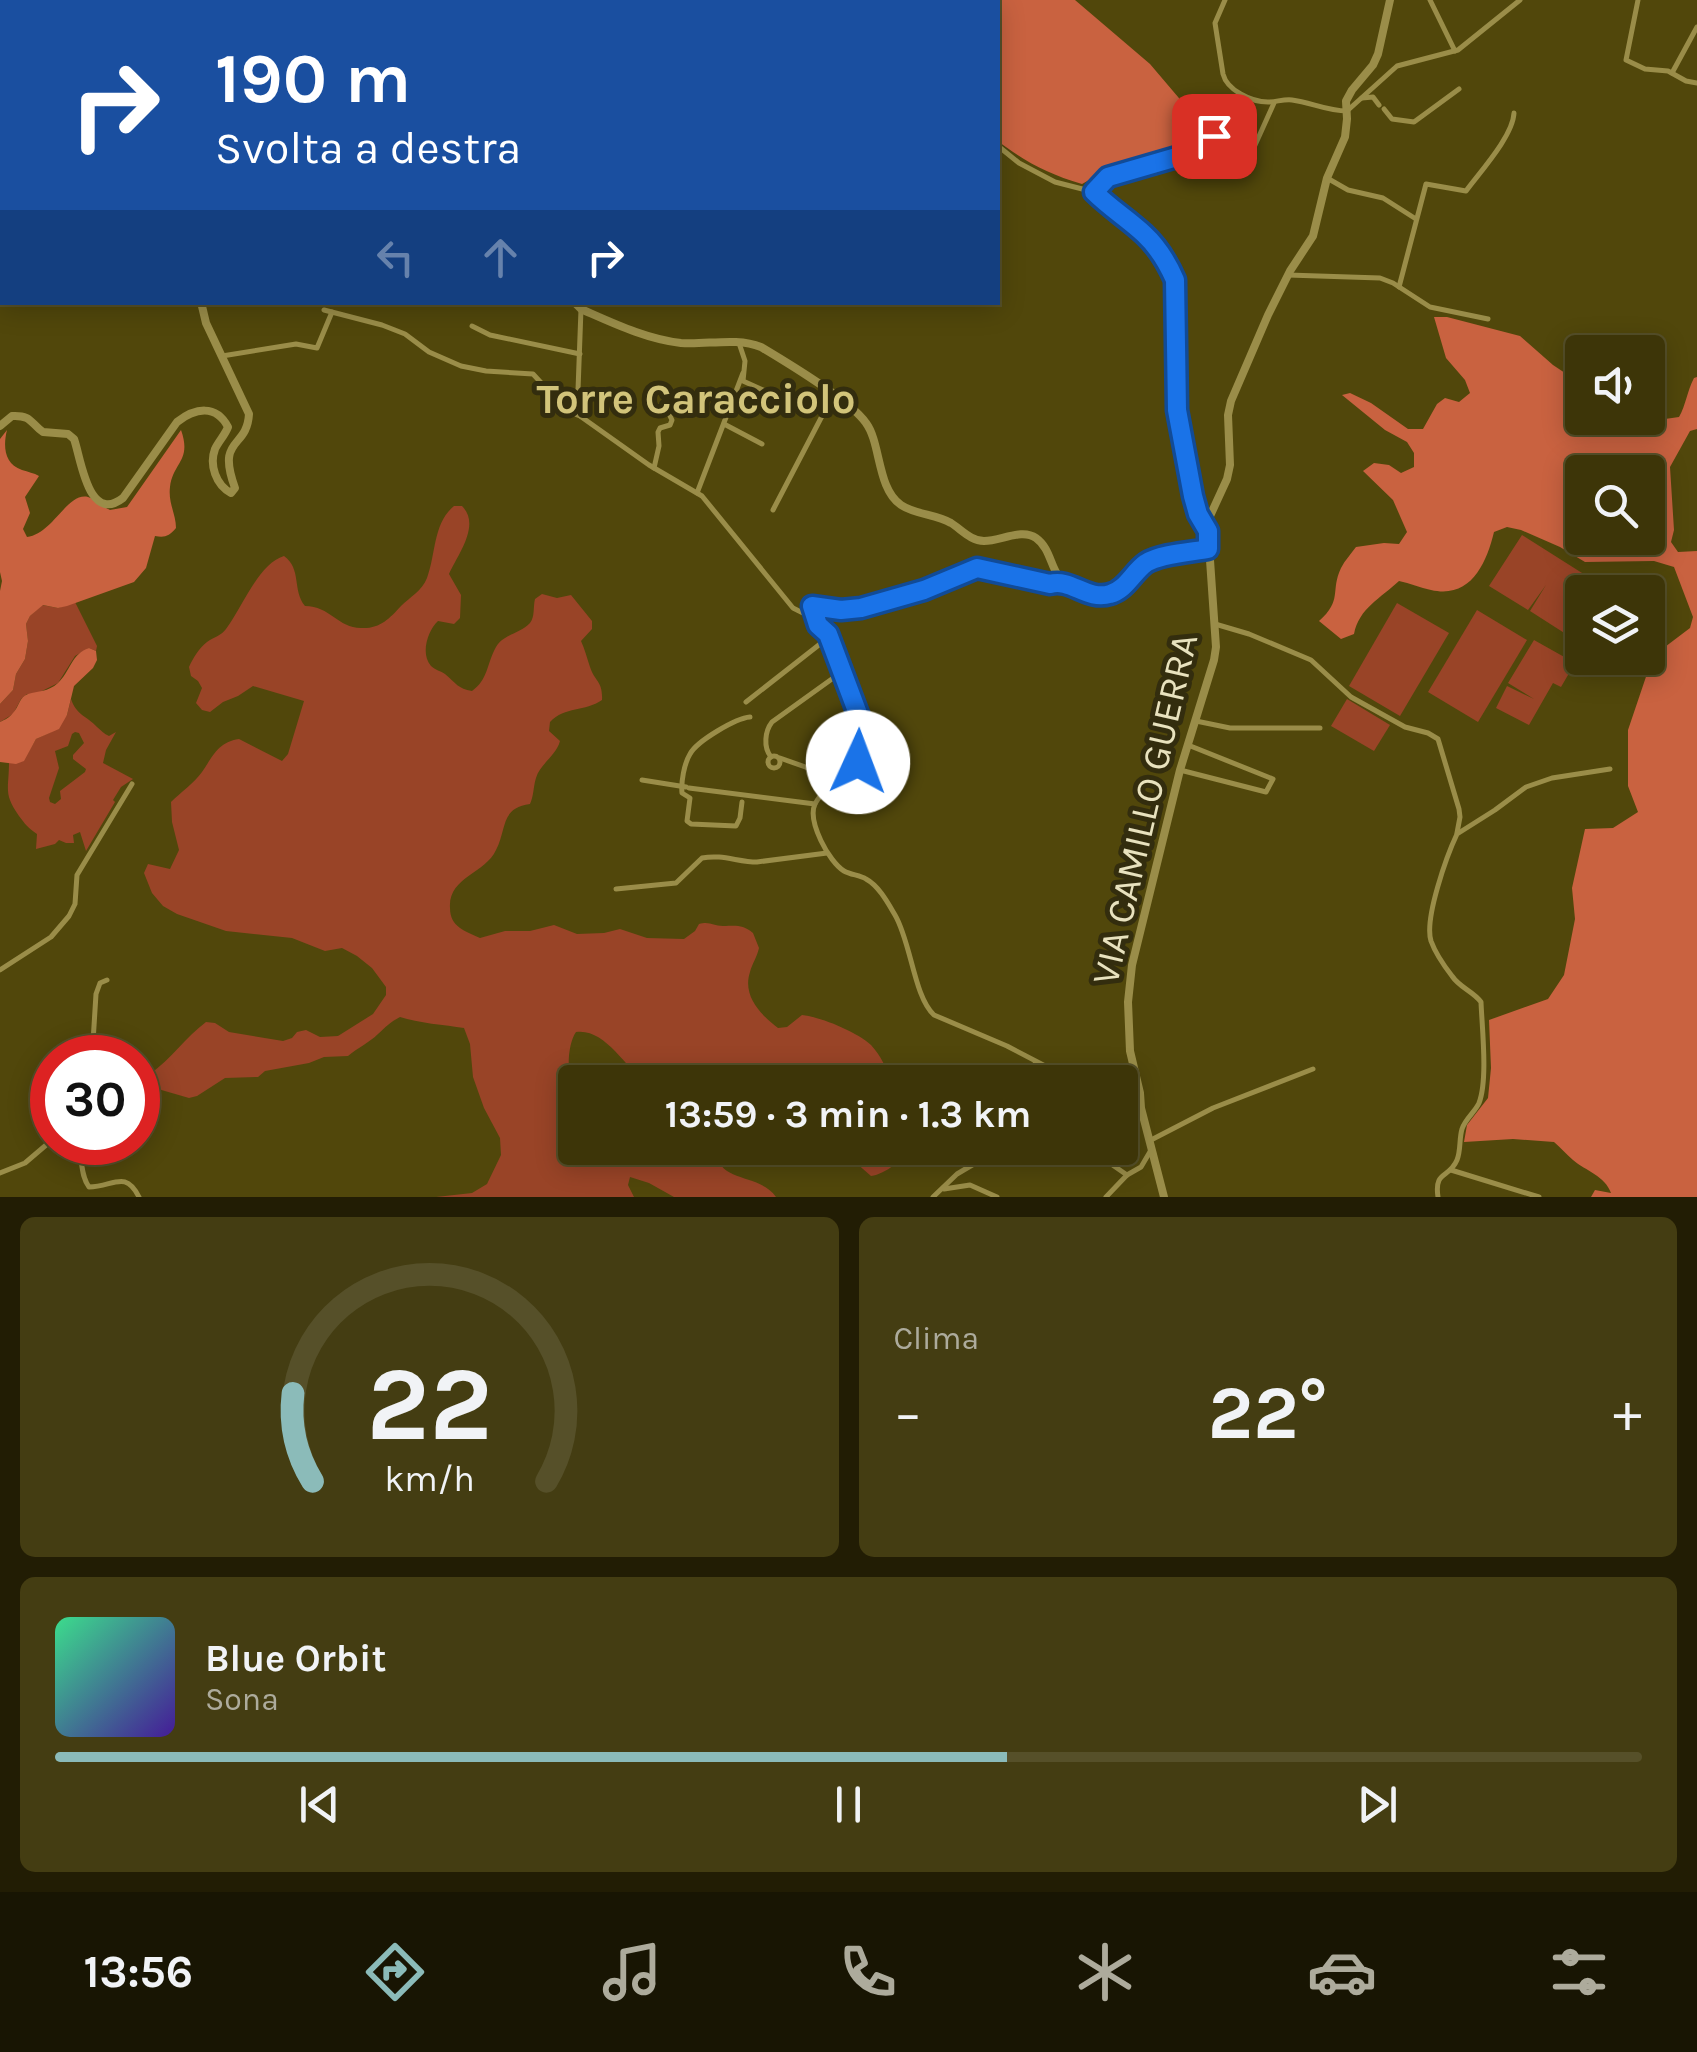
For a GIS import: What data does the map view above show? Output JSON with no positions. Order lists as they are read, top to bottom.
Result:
{
  "streets": {
    "street": ["VIA CAMILLO GUERRA"]
  },
  "districts": ["Torre Caracciolo"],
  "page": {
    "turn": ["190 m", "Svolta a destra"],
    "limit": "30",
    "trip": "13:59 · 3 min · 1.3 km",
    "tile": "Clima",
    "heat": ["−", "22°", "+"],
    "song": ["Blue Orbit", "Sona"],
    "tabs": "13:56",
    "gauge": ["22", "km/h"]
  }
}
